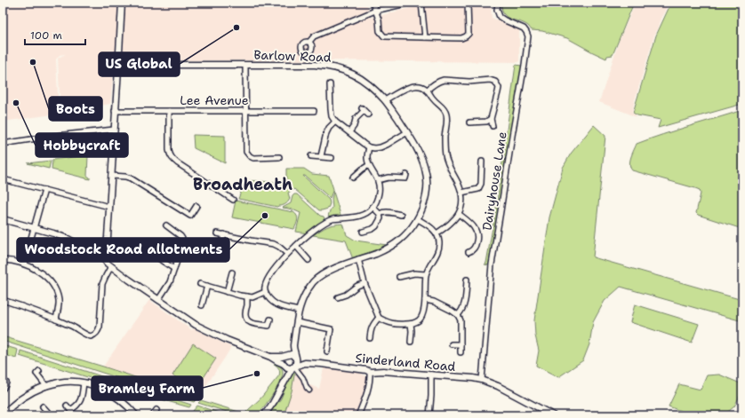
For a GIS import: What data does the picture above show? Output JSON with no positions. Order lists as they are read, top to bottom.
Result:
{
  "streets": {
    "street": [
      "Barlow Road",
      "Lee Avenue",
      "Dairyhouse Lane",
      "Sinderland Road"
    ]
  },
  "crossings": [
    ["Barlow Road", "Sinderland Road"],
    ["Dairyhouse Lane", "Sinderland Road"]
  ],
  "districts": ["Broadheath"],
  "places": [
    "US Global",
    "Boots",
    "Hobbycraft",
    "Woodstock Road allotments",
    "Bramley Farm"
  ],
  "scale_bar": "100 m"
}
